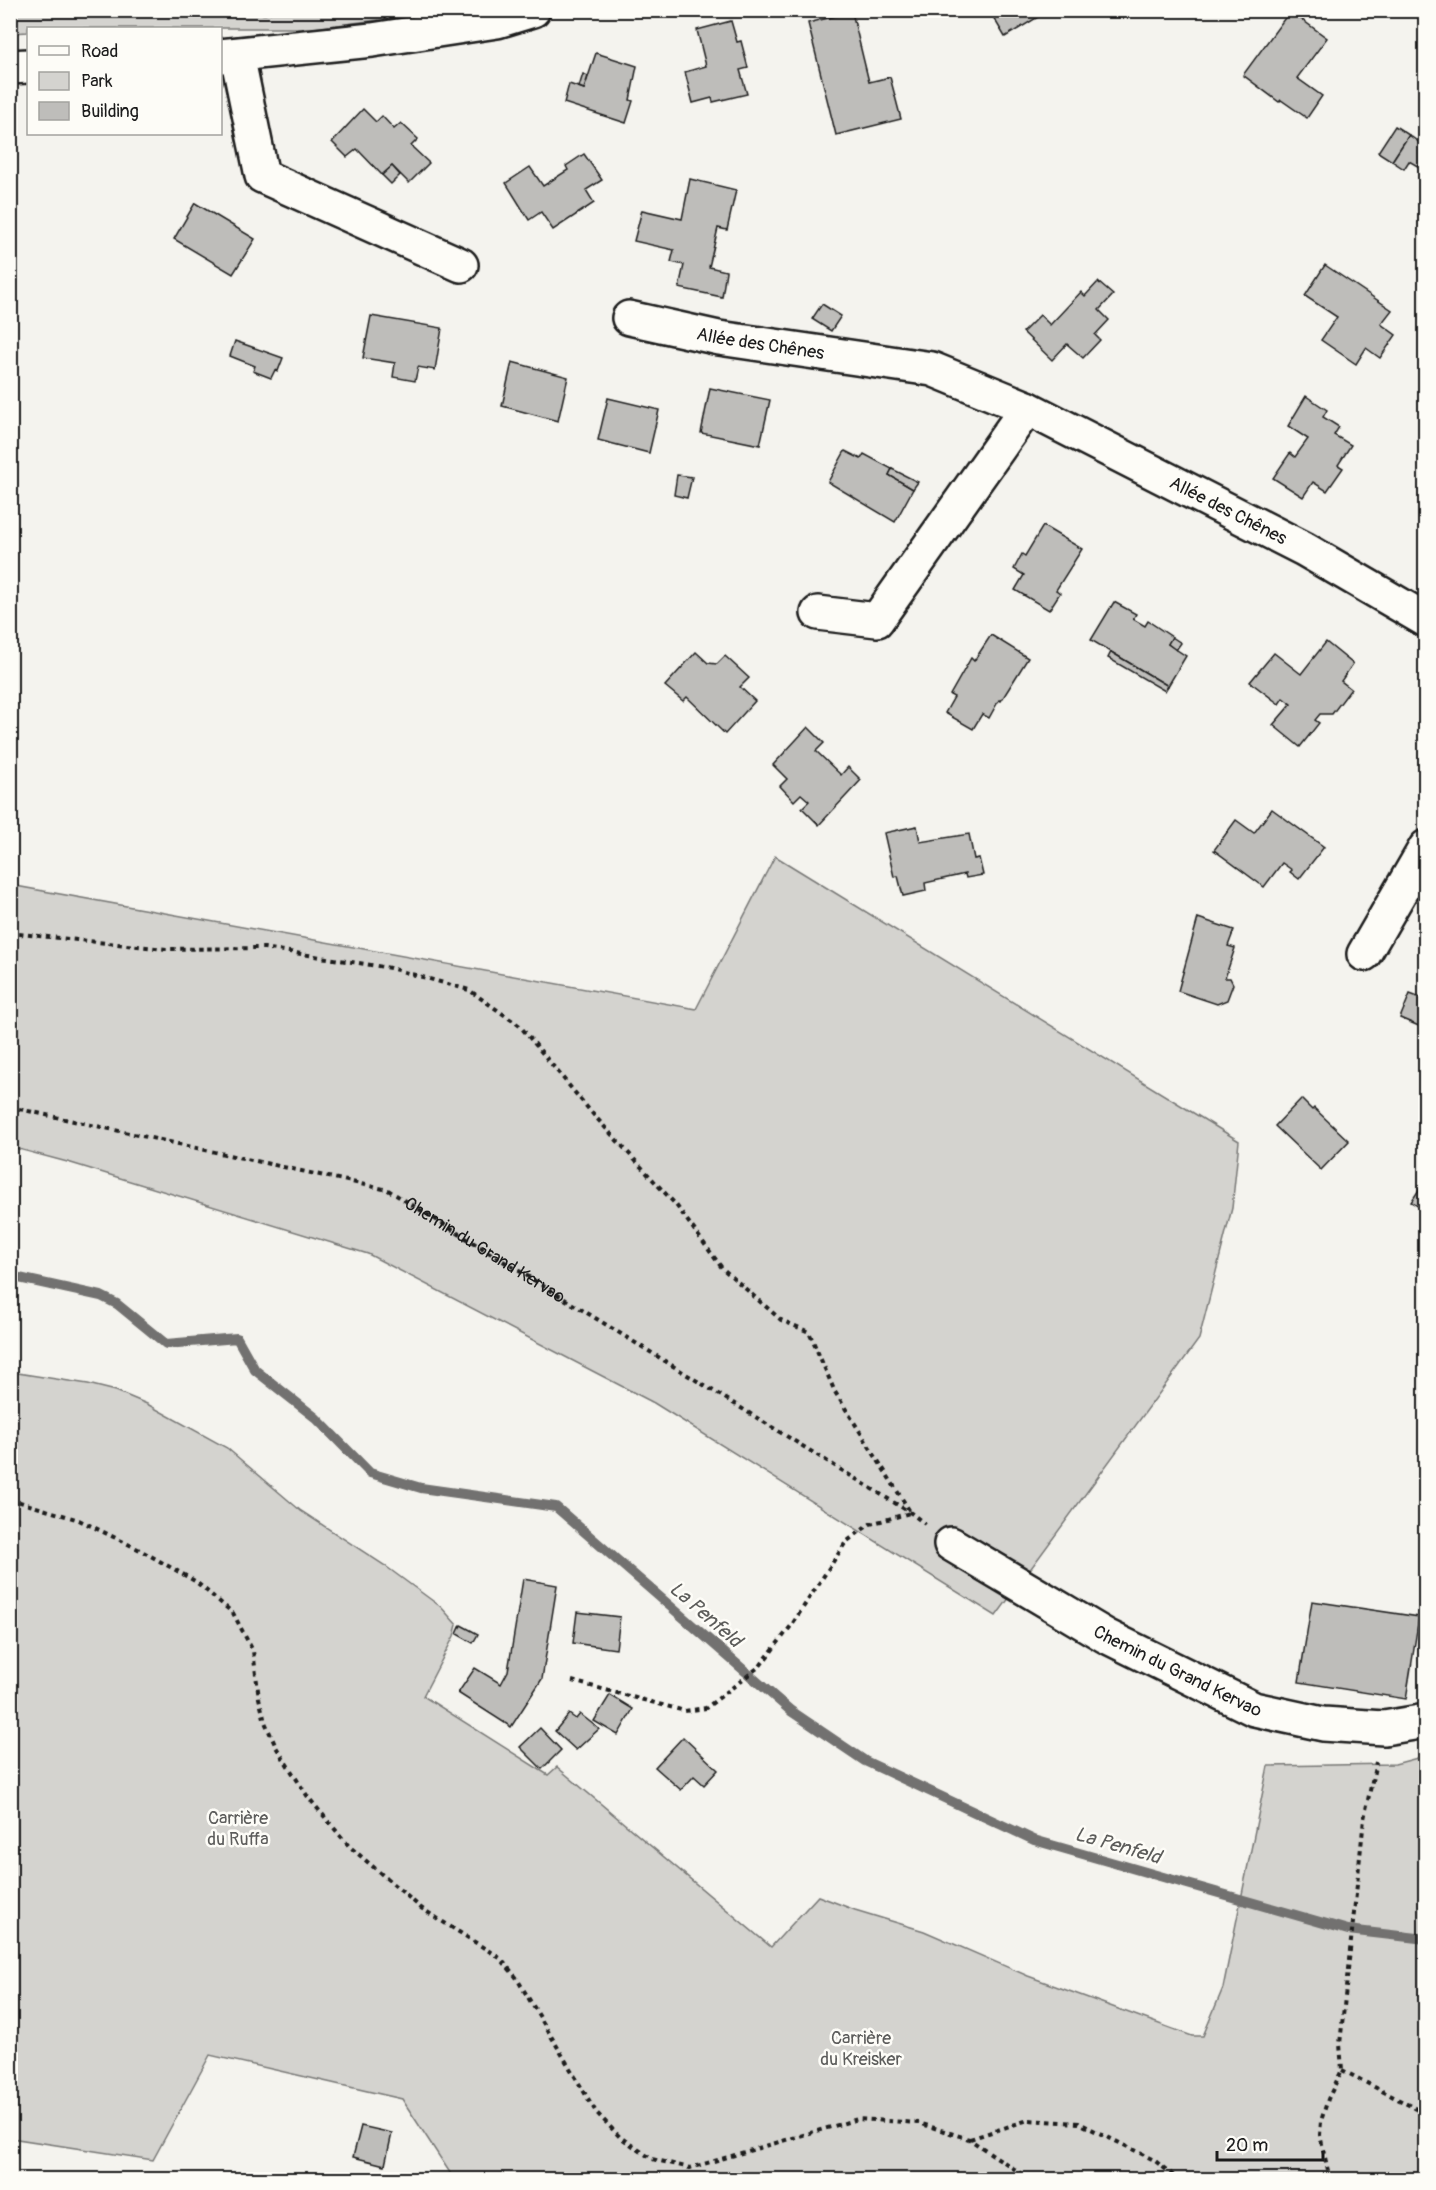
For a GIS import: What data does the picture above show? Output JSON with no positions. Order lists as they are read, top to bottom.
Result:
{
  "streets": {
    "street": ["Allée des Chênes", "Chemin du Grand Kervao"]
  },
  "water": ["La Penfeld"],
  "parks": ["Carrière du Ruffa", "Carrière du Kreisker"],
  "legend": ["Road", "Park", "Building"],
  "scale_bar": "20 m"
}
